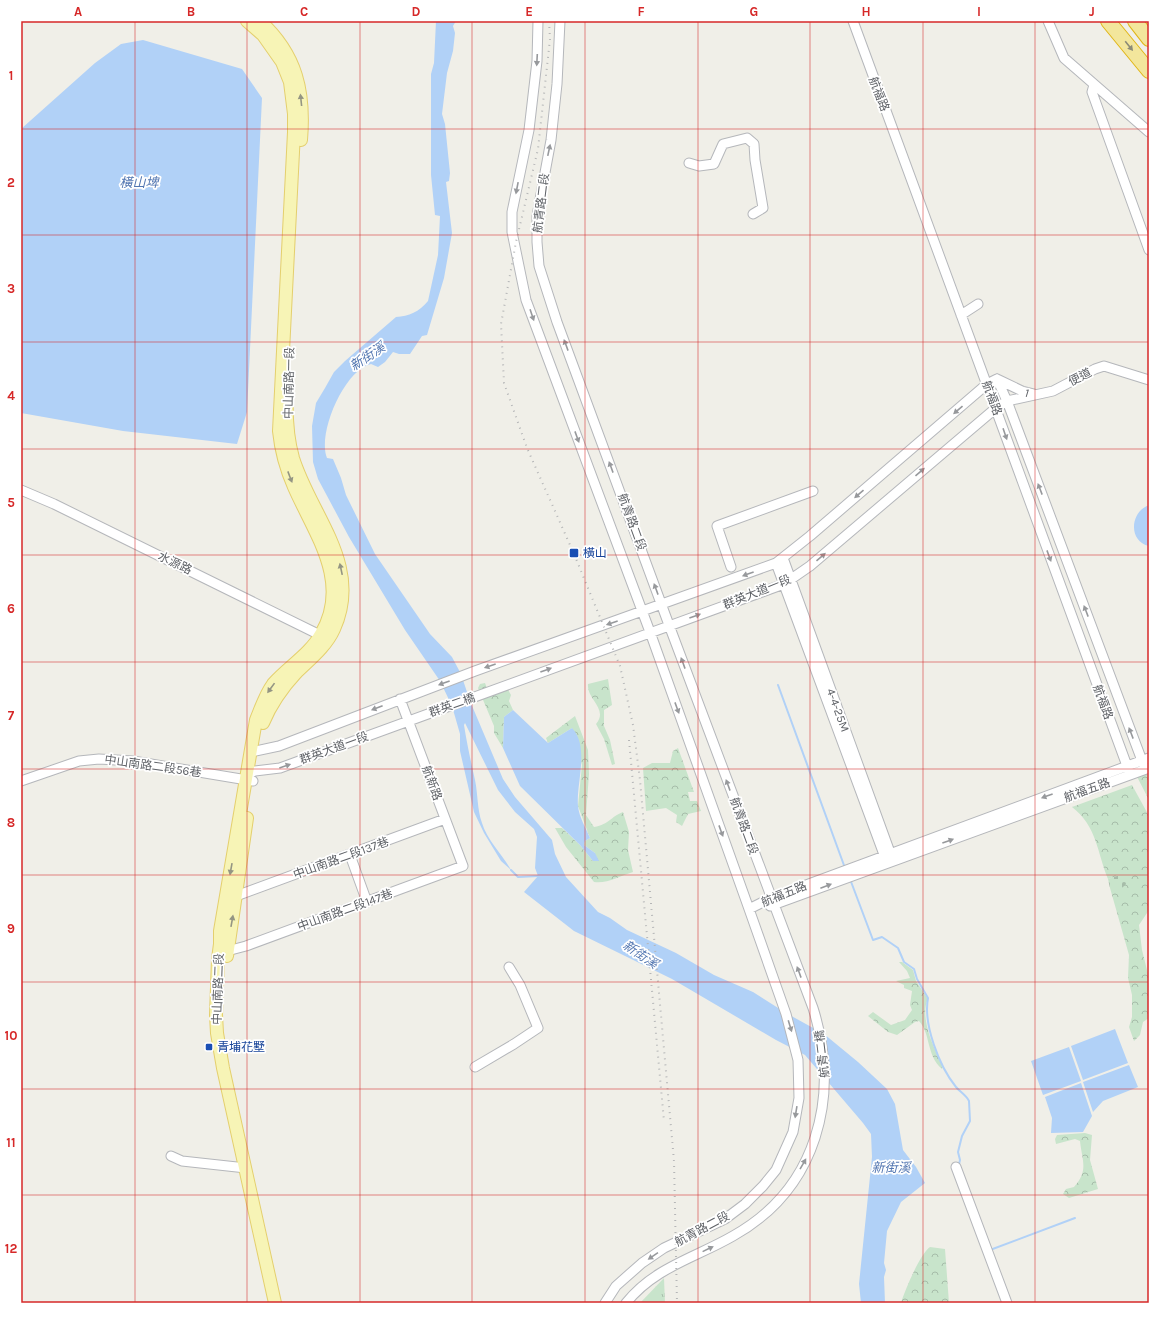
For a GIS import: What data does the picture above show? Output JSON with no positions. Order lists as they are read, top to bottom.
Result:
{
  "streets": {
    "main road": ["中山南路一段", "中山南路二段"],
    "street": [
      "航福路",
      "航青路二段",
      "便道",
      "1",
      "水源路",
      "群英大道一段",
      "群英二橋",
      "4-4-25M",
      "中山南路二段56巷",
      "航新路",
      "航福五路",
      "中山南路二段137巷",
      "中山南路二段147巷",
      "航青二橋"
    ]
  },
  "crossings": [
    ["航福路", "1"],
    ["航福路", "群英大道一段"],
    ["航福路", "航福五路"],
    ["航青路二段", "群英大道一段"],
    ["航青路二段", "航福五路"],
    ["航青路二段", "航青二橋"],
    ["便道", "1"],
    ["中山南路一段", "水源路"],
    ["中山南路一段", "中山南路二段"],
    ["1", "群英大道一段"],
    ["群英大道一段", "群英二橋"],
    ["群英大道一段", "4-4-25M"],
    ["群英大道一段", "中山南路二段56巷"],
    ["群英大道一段", "航新路"],
    ["群英大道一段", "中山南路二段"],
    ["4-4-25M", "航福五路"],
    ["中山南路二段56巷", "中山南路二段"],
    ["航新路", "中山南路二段137巷"],
    ["航新路", "中山南路二段147巷"],
    ["中山南路二段137巷", "中山南路二段"],
    ["中山南路二段147巷", "中山南路二段"]
  ],
  "water": ["橫山埤", "新街溪"],
  "places": {
    "transit": ["橫山", "青埔花墅"]
  },
  "grid": {
    "columns": [
      "A",
      "B",
      "C",
      "D",
      "E",
      "F",
      "G",
      "H",
      "I",
      "J"
    ],
    "rows": [
      "1",
      "2",
      "3",
      "4",
      "5",
      "6",
      "7",
      "8",
      "9",
      "10",
      "11",
      "12"
    ]
  }
}
